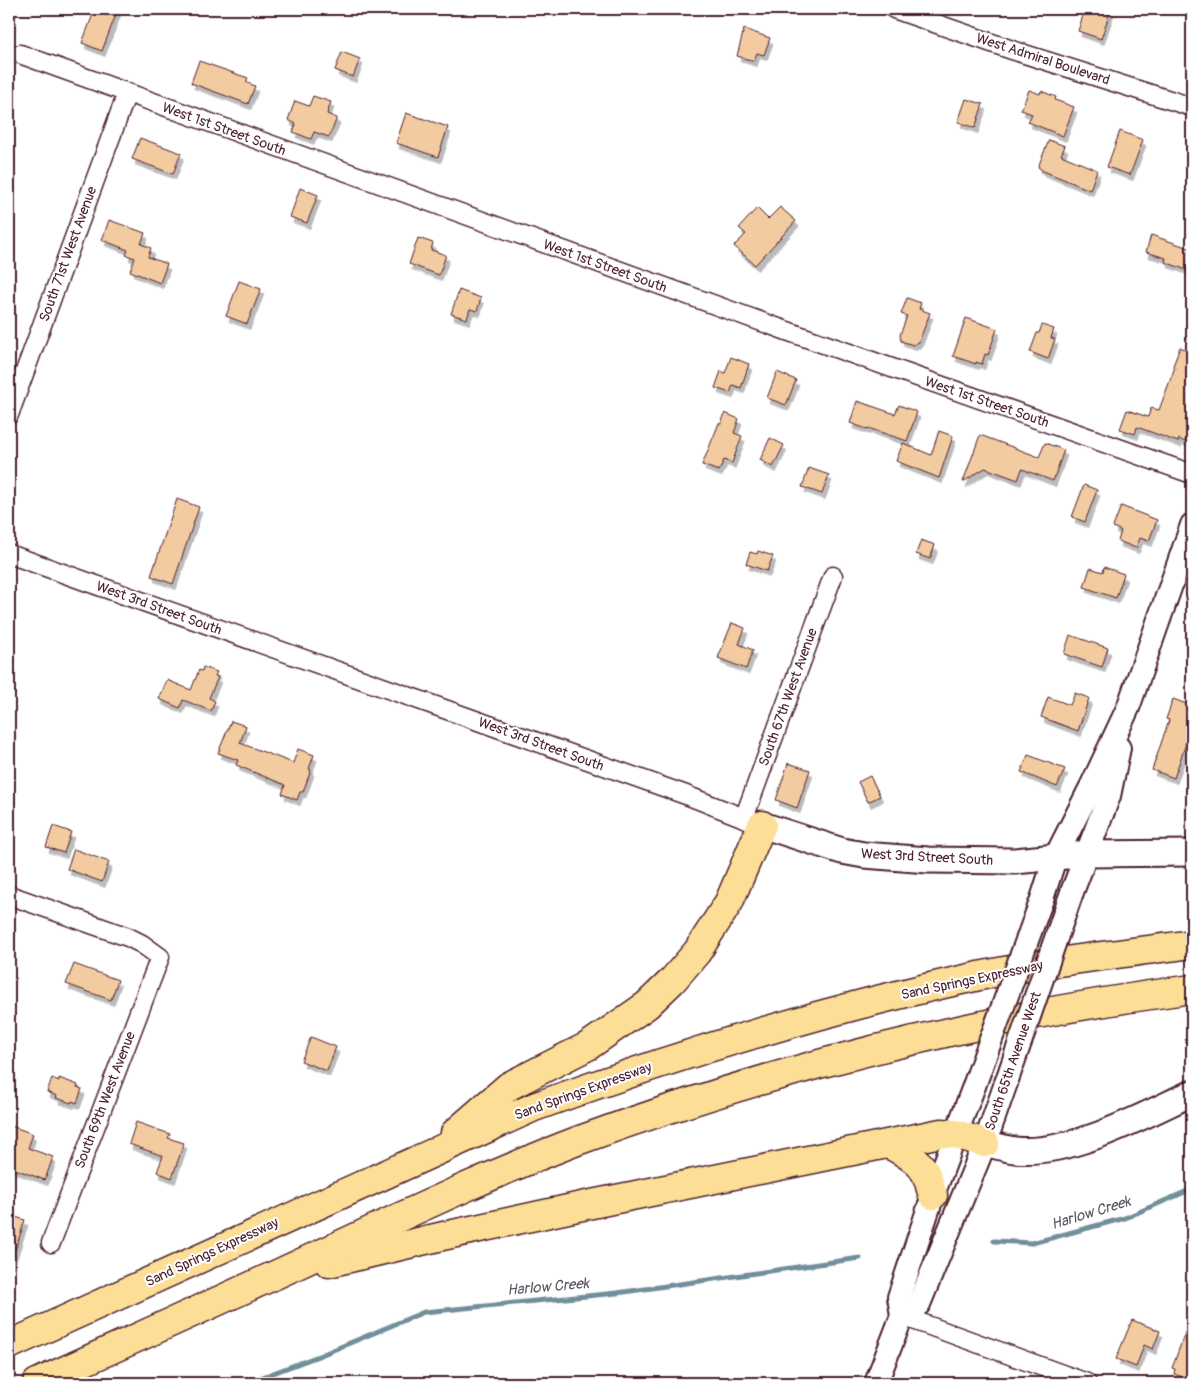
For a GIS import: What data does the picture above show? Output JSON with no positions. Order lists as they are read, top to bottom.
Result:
{
  "streets": {
    "highway": ["Sand Springs Expressway"],
    "main road": ["West 3rd Street South"],
    "street": [
      "West Admiral Boulevard",
      "West 1st Street South",
      "South 71st West Avenue",
      "South 67th West Avenue",
      "South 65th Avenue West",
      "South 69th West Avenue"
    ]
  },
  "crossings": [
    ["West 1st Street South", "South 71st West Avenue"],
    ["West 3rd Street South", "South 67th West Avenue"],
    ["West 3rd Street South", "South 65th Avenue West"]
  ],
  "water": ["Harlow Creek"]
}
